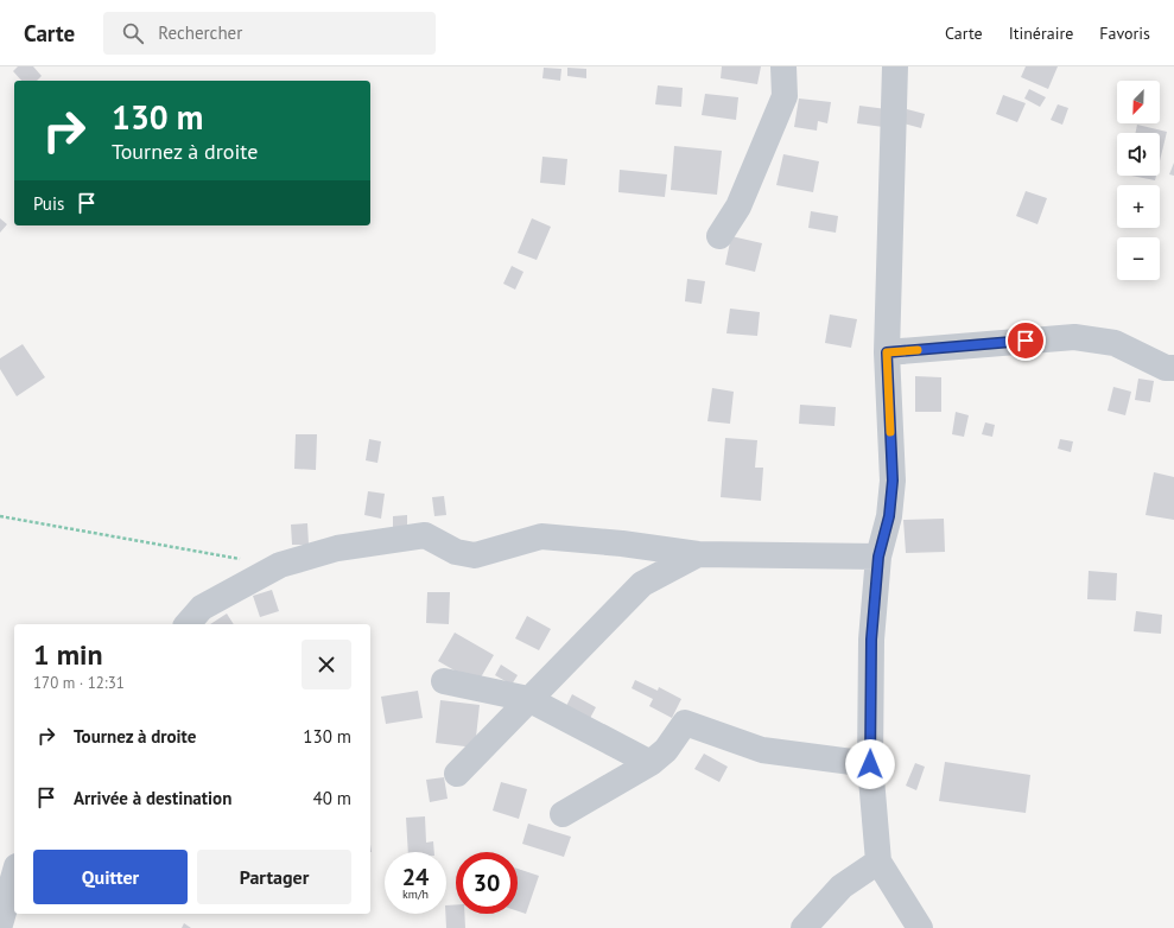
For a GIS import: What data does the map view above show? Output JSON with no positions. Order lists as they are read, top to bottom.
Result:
{
  "north": "bottom left",
  "page": {
    "header": "Carte",
    "search": "Rechercher",
    "nav": ["Carte", "Itinéraire", "Favoris"],
    "map_buttons": ["+", "−"],
    "turn": ["130 m", "Tournez à droite"],
    "then": "Puis",
    "heading": ["1 min", "170 m · 12:31"],
    "list": [
      {
        "name": "Tournez à droite",
        "value": "130 m"
      },
      {
        "name": "Arrivée à destination",
        "value": "40 m"
      }
    ],
    "buttons": ["Quitter", "Partager"],
    "speed": "24 km/h",
    "limit": "30"
  }
}
